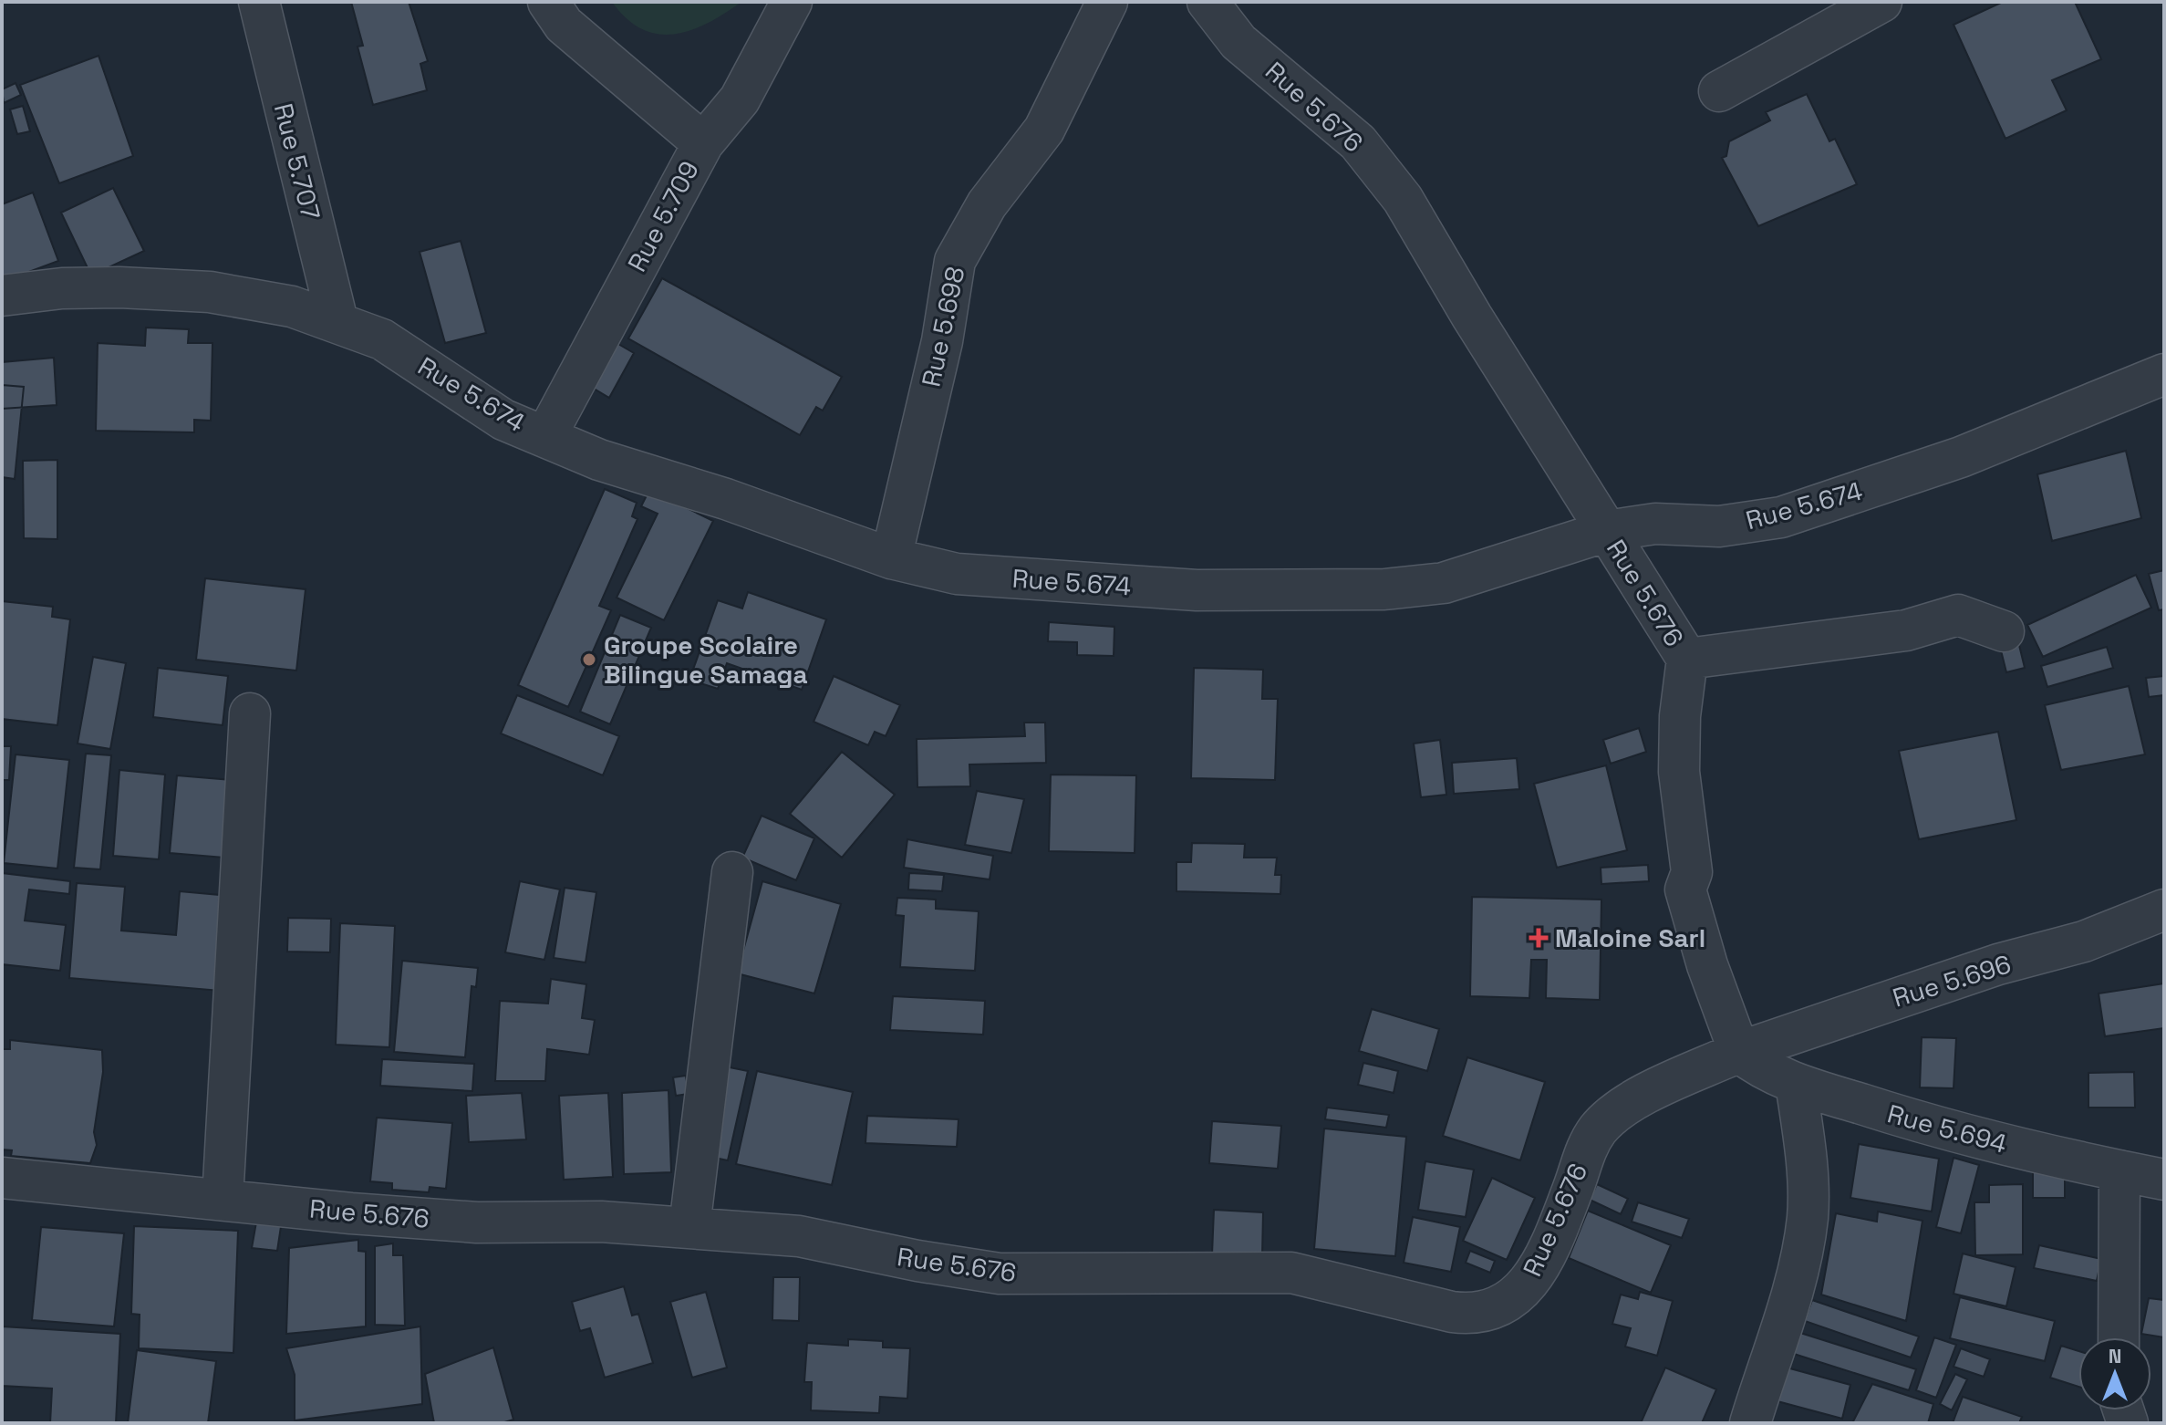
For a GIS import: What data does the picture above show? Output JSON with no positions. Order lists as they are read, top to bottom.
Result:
{
  "streets": {
    "street": [
      "Rue 5.676",
      "Rue 5.707",
      "Rue 5.709",
      "Rue 5.698",
      "Rue 5.674",
      "Rue 5.696",
      "Rue 5.694"
    ]
  },
  "crossings": [
    ["Rue 5.676", "Rue 5.674"],
    ["Rue 5.676", "Rue 5.696"],
    ["Rue 5.676", "Rue 5.694"],
    ["Rue 5.707", "Rue 5.674"],
    ["Rue 5.709", "Rue 5.674"],
    ["Rue 5.698", "Rue 5.674"],
    ["Rue 5.696", "Rue 5.694"]
  ],
  "places": {
    "other": ["Groupe Scolaire Bilingue Samaga"],
    "health": ["Maloine Sarl"]
  },
  "north": "top"
}
